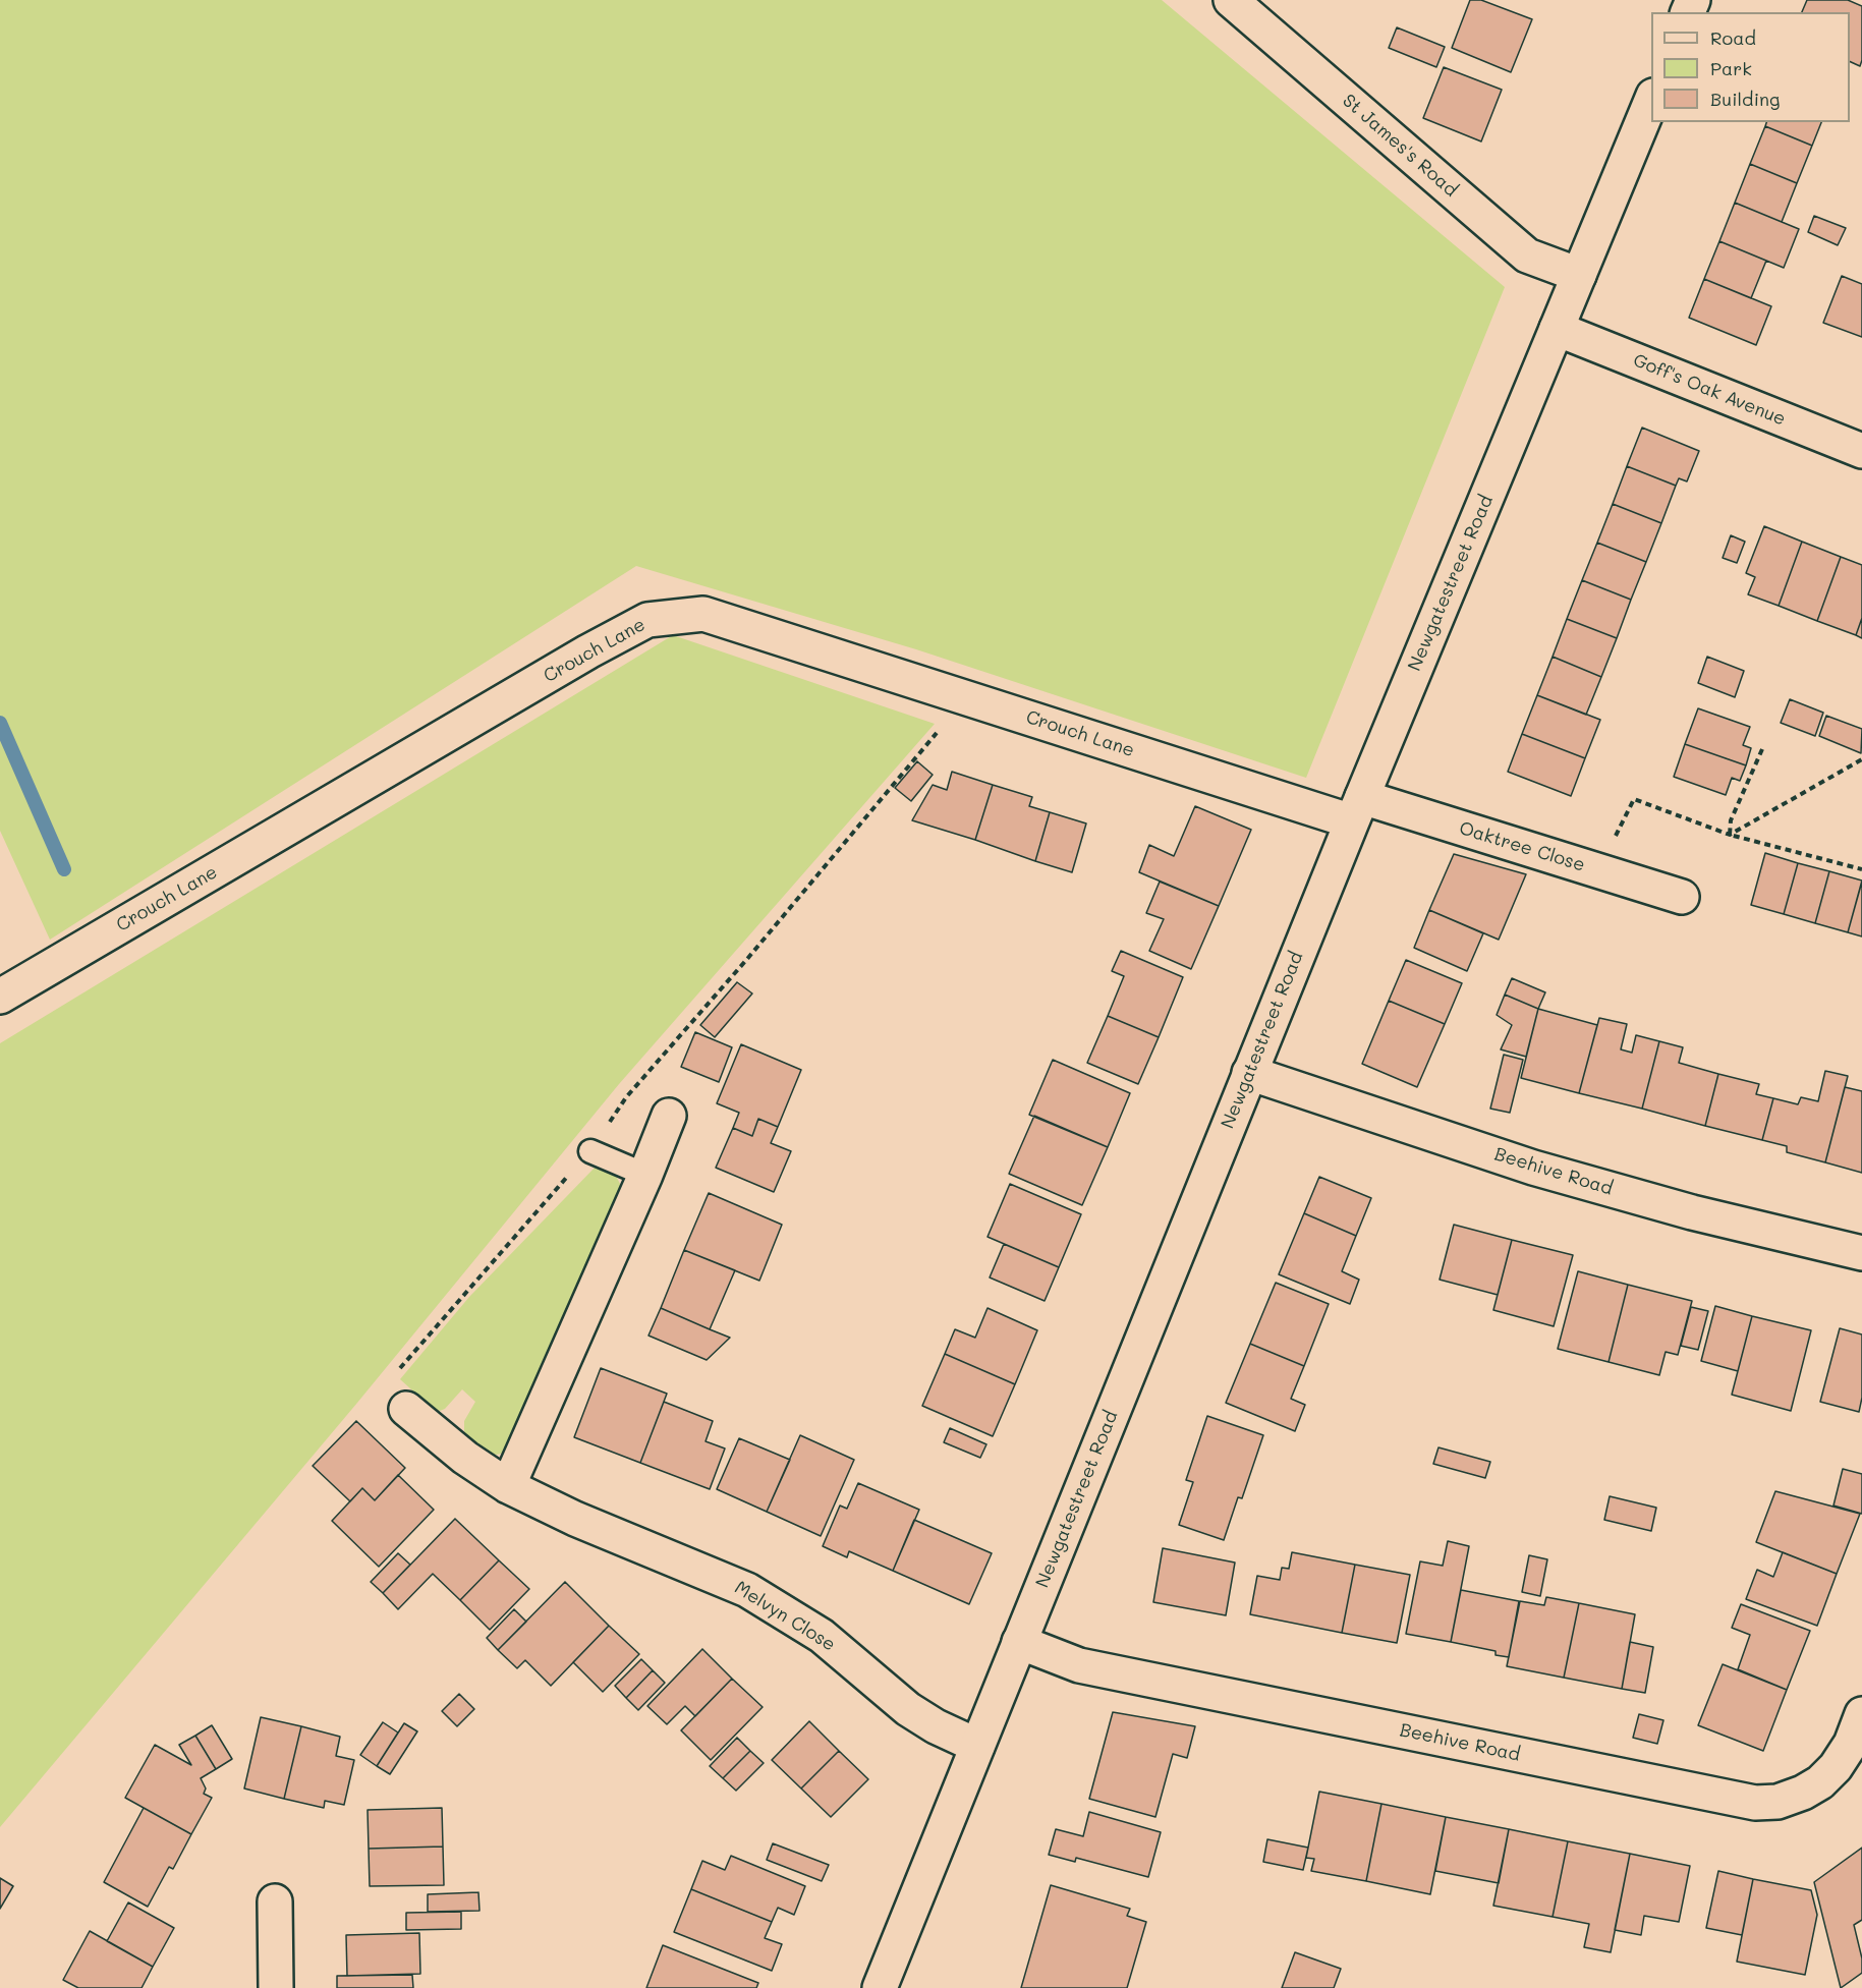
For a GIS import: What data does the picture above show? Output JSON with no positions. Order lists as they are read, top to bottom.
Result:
{
  "streets": {
    "street": [
      "St James's Road",
      "Goff's Oak Avenue",
      "Newgatestreet Road",
      "Crouch Lane",
      "Oaktree Close",
      "Beehive Road",
      "Melvyn Close"
    ]
  },
  "crossings": [
    ["St James's Road", "Newgatestreet Road"],
    ["Goff's Oak Avenue", "Newgatestreet Road"],
    ["Newgatestreet Road", "Crouch Lane"],
    ["Newgatestreet Road", "Oaktree Close"],
    ["Newgatestreet Road", "Beehive Road"],
    ["Newgatestreet Road", "Melvyn Close"],
    ["Crouch Lane", "Oaktree Close"]
  ],
  "legend": ["Road", "Park", "Building"]
}
